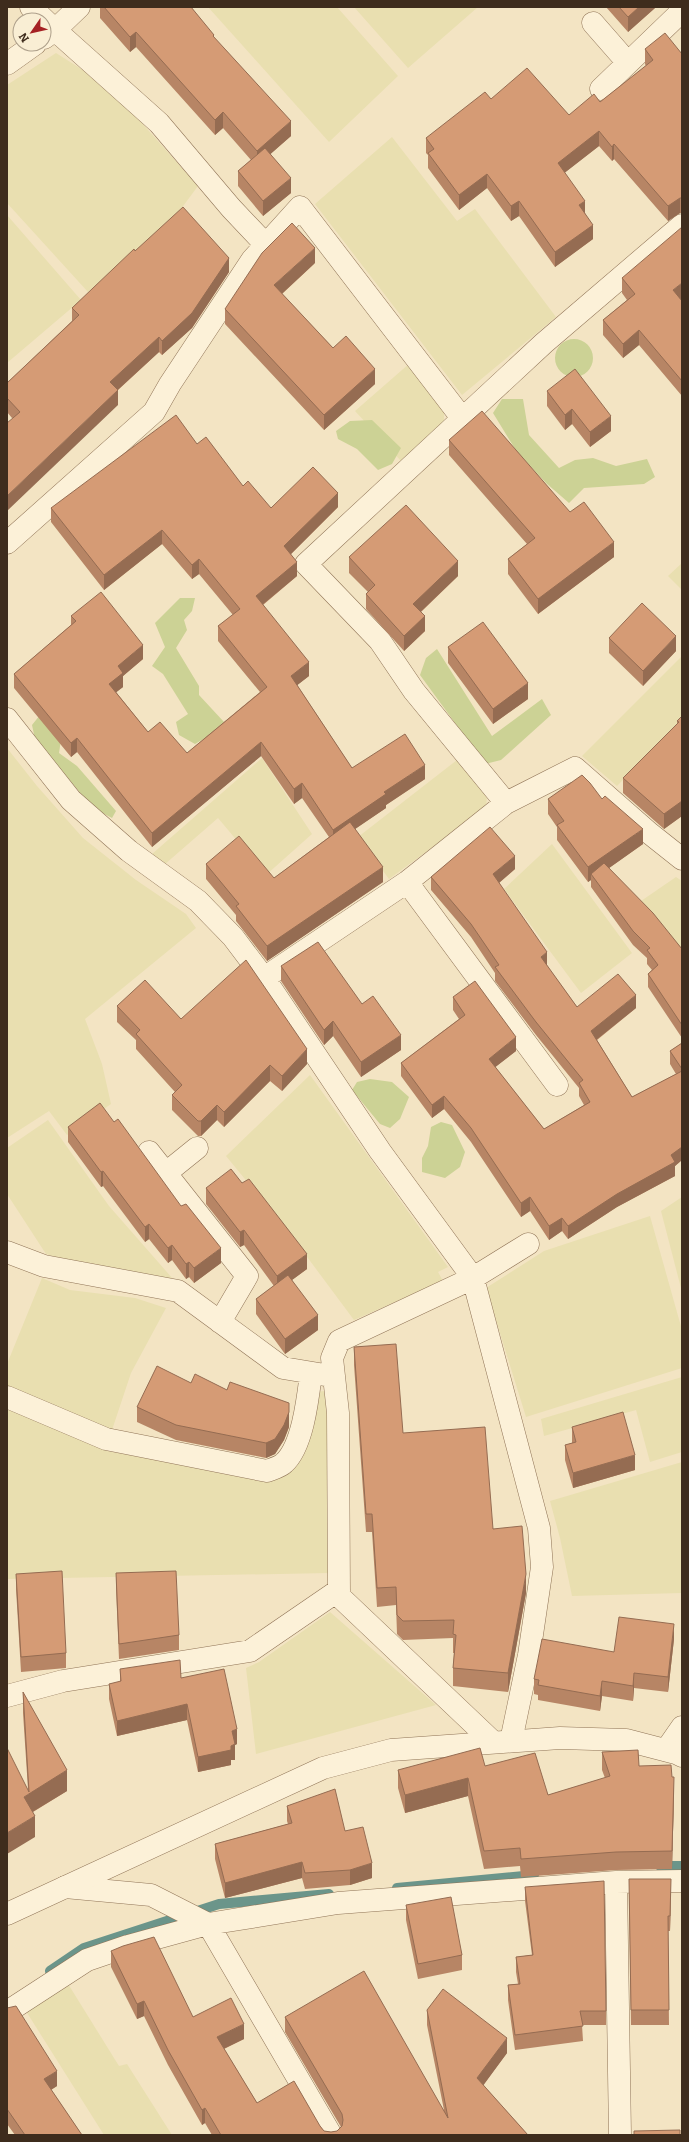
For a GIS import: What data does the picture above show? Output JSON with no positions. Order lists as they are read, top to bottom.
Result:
{
  "north": "bottom left"
}
